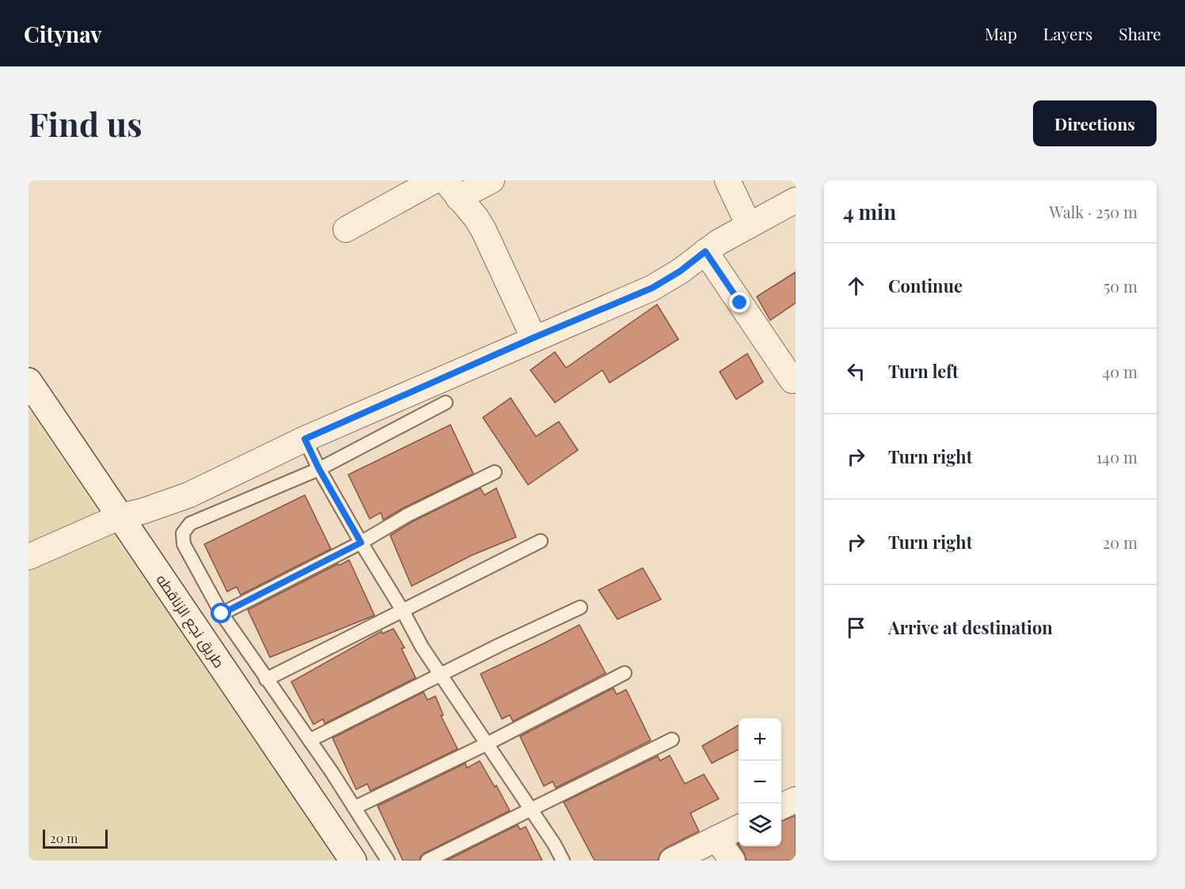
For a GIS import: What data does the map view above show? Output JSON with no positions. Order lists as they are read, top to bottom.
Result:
{
  "streets": {
    "street": ["طريق نجع الزناقطه"]
  },
  "scale_bar": "20 m",
  "page": {
    "header": "Citynav",
    "nav": ["Map", "Layers", "Share"],
    "buttons": "Directions",
    "title": "Find us",
    "heading": ["4 min", "Walk · 250 m"],
    "list": [
      ["Continue", "50 m"],
      ["Turn left", "40 m"],
      ["Turn right", "140 m"],
      ["Turn right", "20 m"],
      "Arrive at destination"
    ],
    "map_buttons": ["+", "−"],
    "scale": "20 m"
  }
}
